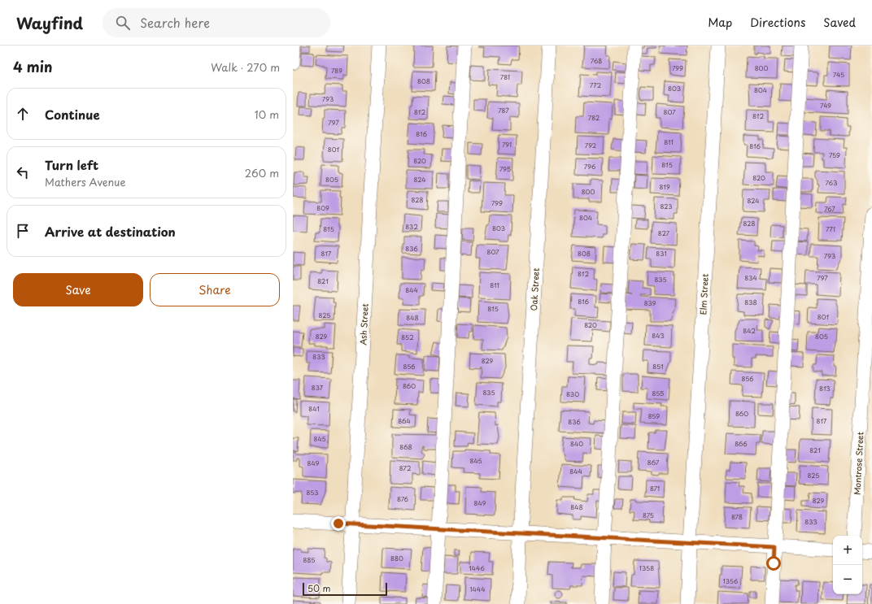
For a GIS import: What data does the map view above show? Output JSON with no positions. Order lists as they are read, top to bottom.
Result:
{
  "streets": {
    "street": [
      "Oak Street",
      "Elm Street",
      "Ash Street",
      "Montrose Street"
    ]
  },
  "house_numbers": [
    "768",
    "799",
    "800",
    "789",
    "745",
    "781",
    "808",
    "772",
    "803",
    "804",
    "793",
    "749",
    "787",
    "812",
    "807",
    "812",
    "782",
    "797",
    "816",
    "811",
    "791",
    "792",
    "816",
    "801",
    "759",
    "820",
    "815",
    "796",
    "795",
    "820",
    "805",
    "824",
    "763",
    "819",
    "800",
    "828",
    "824",
    "799",
    "823",
    "809",
    "767",
    "804",
    "828",
    "832",
    "803",
    "815",
    "771",
    "827",
    "836",
    "807",
    "817",
    "808",
    "831",
    "793",
    "812",
    "834",
    "797",
    "835",
    "821",
    "811",
    "844",
    "816",
    "838",
    "839",
    "815",
    "825",
    "801",
    "848",
    "820",
    "842",
    "843",
    "829",
    "805",
    "852",
    "833",
    "829",
    "856",
    "851",
    "856",
    "860",
    "837",
    "813",
    "835",
    "855",
    "830",
    "841",
    "860",
    "859",
    "864",
    "817",
    "836",
    "845",
    "840",
    "866",
    "868",
    "821",
    "845",
    "867",
    "849",
    "872",
    "844",
    "825",
    "871",
    "853",
    "876",
    "829",
    "849",
    "848",
    "875",
    "878",
    "833",
    "880",
    "885",
    "1446",
    "1358",
    "1356",
    "1444"
  ],
  "scale_bar": "50 m",
  "page": {
    "header": "Wayfind",
    "search": "Search here",
    "nav": ["Map", "Directions", "Saved"],
    "heading": ["4 min", "Walk · 270 m"],
    "list": [
      ["Continue", "10 m"],
      ["Turn left", "Mathers Avenue", "260 m"],
      "Arrive at destination"
    ],
    "buttons": ["Save", "Share"],
    "map_buttons": ["+", "−"],
    "scale": "50 m"
  }
}
